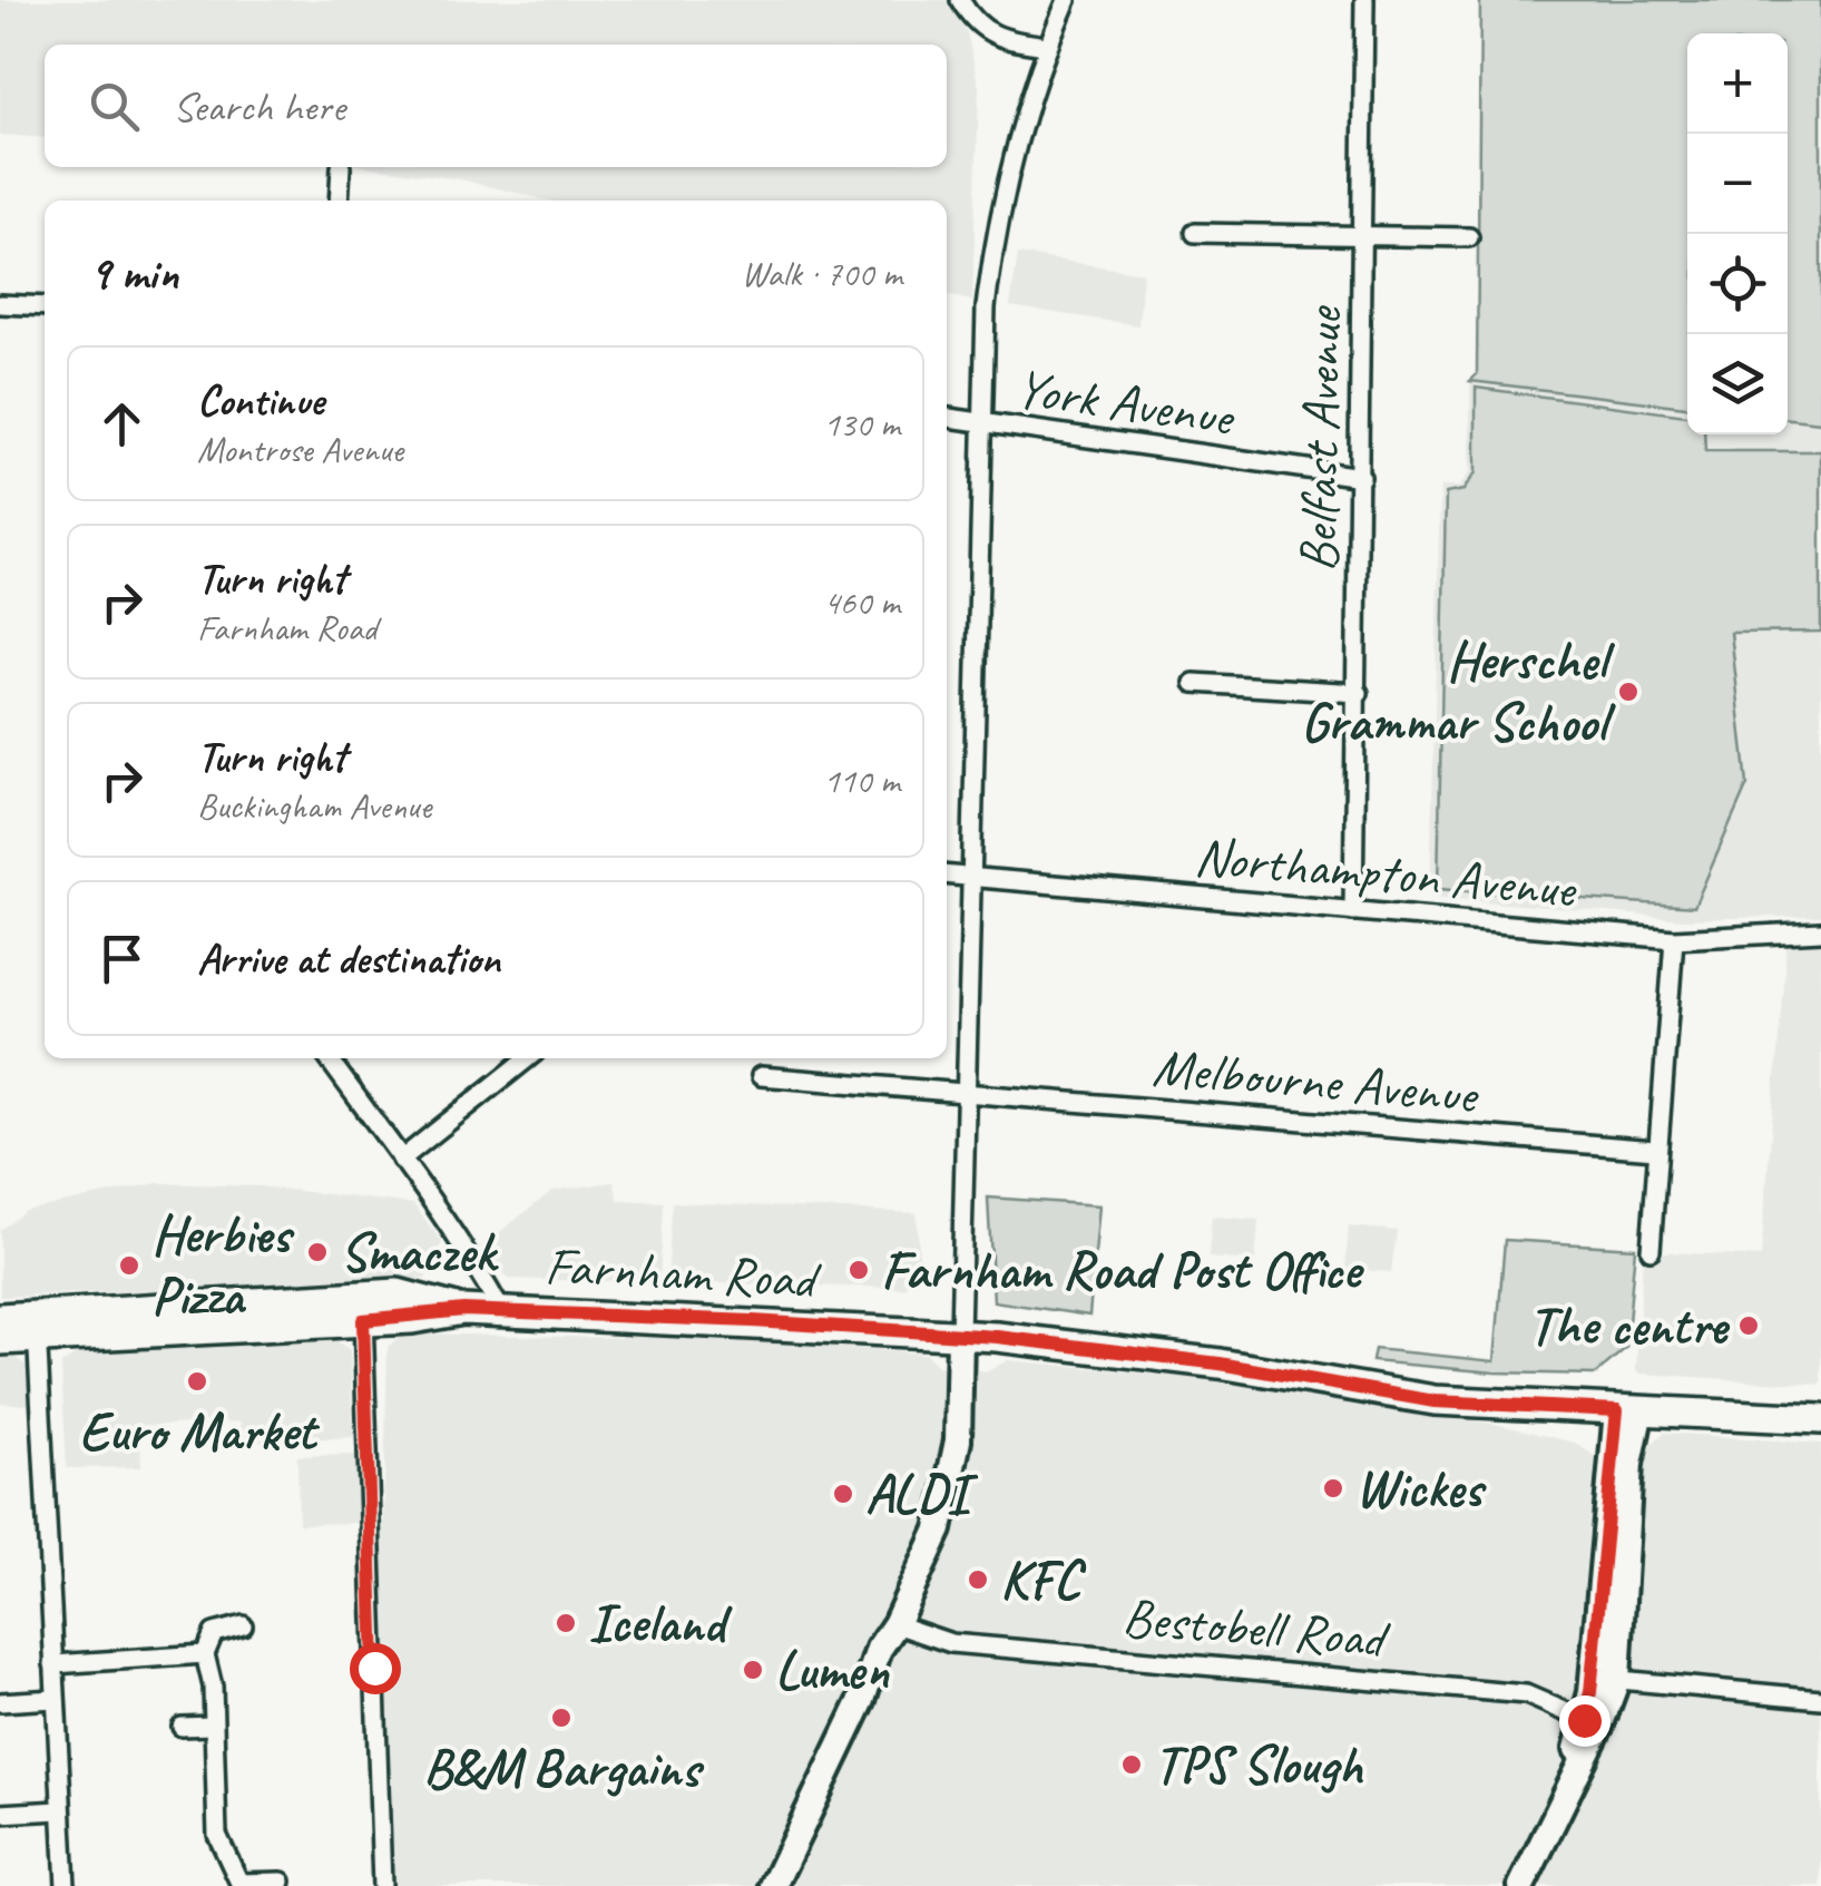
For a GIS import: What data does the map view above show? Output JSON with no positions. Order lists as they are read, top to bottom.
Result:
{
  "streets": {
    "main road": ["Farnham Road"],
    "street": [
      "York Avenue",
      "Belfast Avenue",
      "Northampton Avenue",
      "Melbourne Avenue",
      "Bestobell Road"
    ]
  },
  "crossings": [
    ["York Avenue", "Belfast Avenue"],
    ["Belfast Avenue", "Northampton Avenue"]
  ],
  "places": [
    "Herschel Grammar School",
    "Smaczek",
    "Herbies Pizza",
    "Farnham Road Post Office",
    "The centre",
    "Euro Market",
    "Wickes",
    "ALDI",
    "KFC",
    "Iceland",
    "Lumen",
    "B&M Bargains",
    "TPS Slough"
  ],
  "page": {
    "map_buttons": ["+", "−"],
    "search": "Search here",
    "heading": ["9 min", "Walk · 700 m"],
    "list": [
      ["Continue", "Montrose Avenue", "130 m"],
      ["Turn right", "Farnham Road", "460 m"],
      ["Turn right", "Buckingham Avenue", "110 m"],
      "Arrive at destination"
    ]
  }
}
